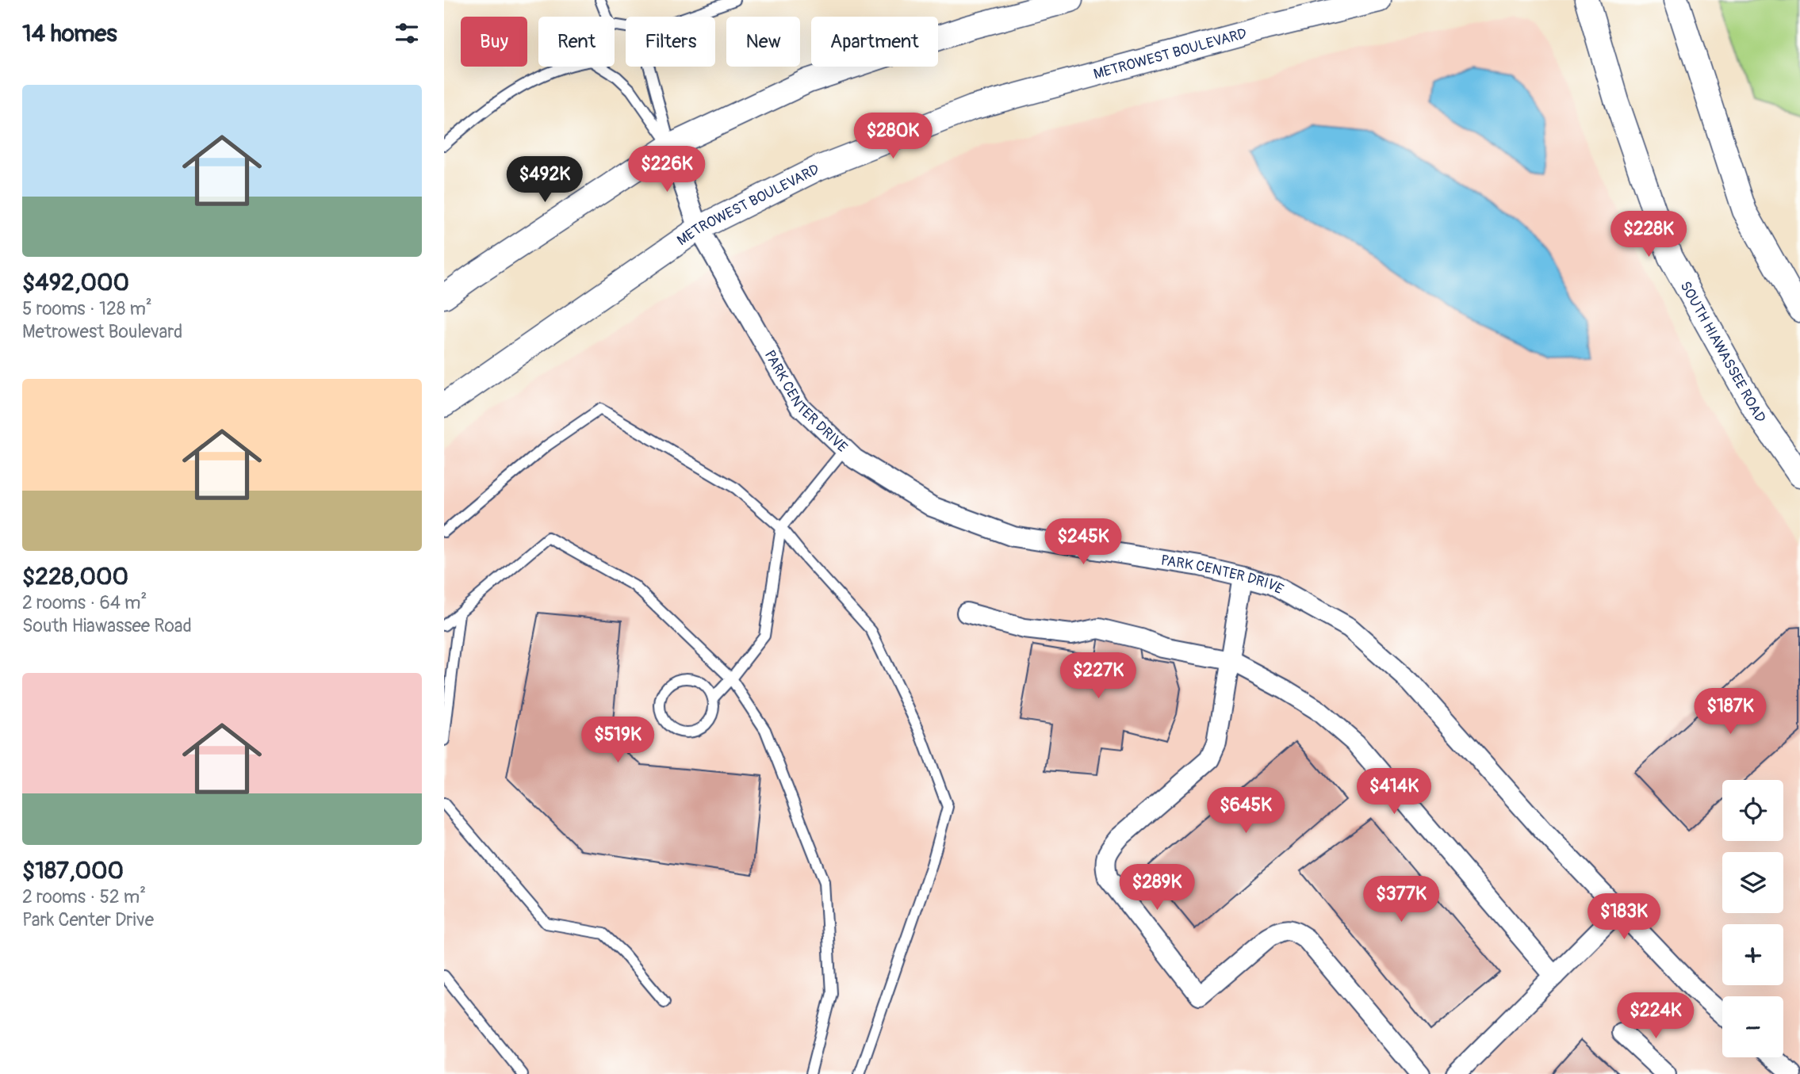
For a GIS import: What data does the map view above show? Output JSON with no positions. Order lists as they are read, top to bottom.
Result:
{
  "streets": {
    "street": ["METROWEST BOULEVARD", "SOUTH HIAWASSEE ROAD", "PARK CENTER DRIVE"]
  },
  "crossings": [
    ["METROWEST BOULEVARD", "PARK CENTER DRIVE"]
  ],
  "page": {
    "heading": "14 homes",
    "chip": [
      "Buy",
      "Rent",
      "Filters",
      "New",
      "Apartment"
    ],
    "list": [
      {
        "name": "$492,000",
        "note": "5 rooms · 128 m² · Metrowest Boulevard"
      },
      {
        "name": "$228,000",
        "note": "2 rooms · 64 m² · South Hiawassee Road"
      },
      {
        "name": "$187,000",
        "note": "2 rooms · 52 m² · Park Center Drive"
      }
    ],
    "price": [
      "$280K",
      "$226K",
      "$492K",
      "$228K",
      "$245K",
      "$227K",
      "$187K",
      "$519K",
      "$414K",
      "$645K",
      "$289K",
      "$377K",
      "$183K",
      "$224K"
    ],
    "map_buttons": ["+", "−"]
  }
}
